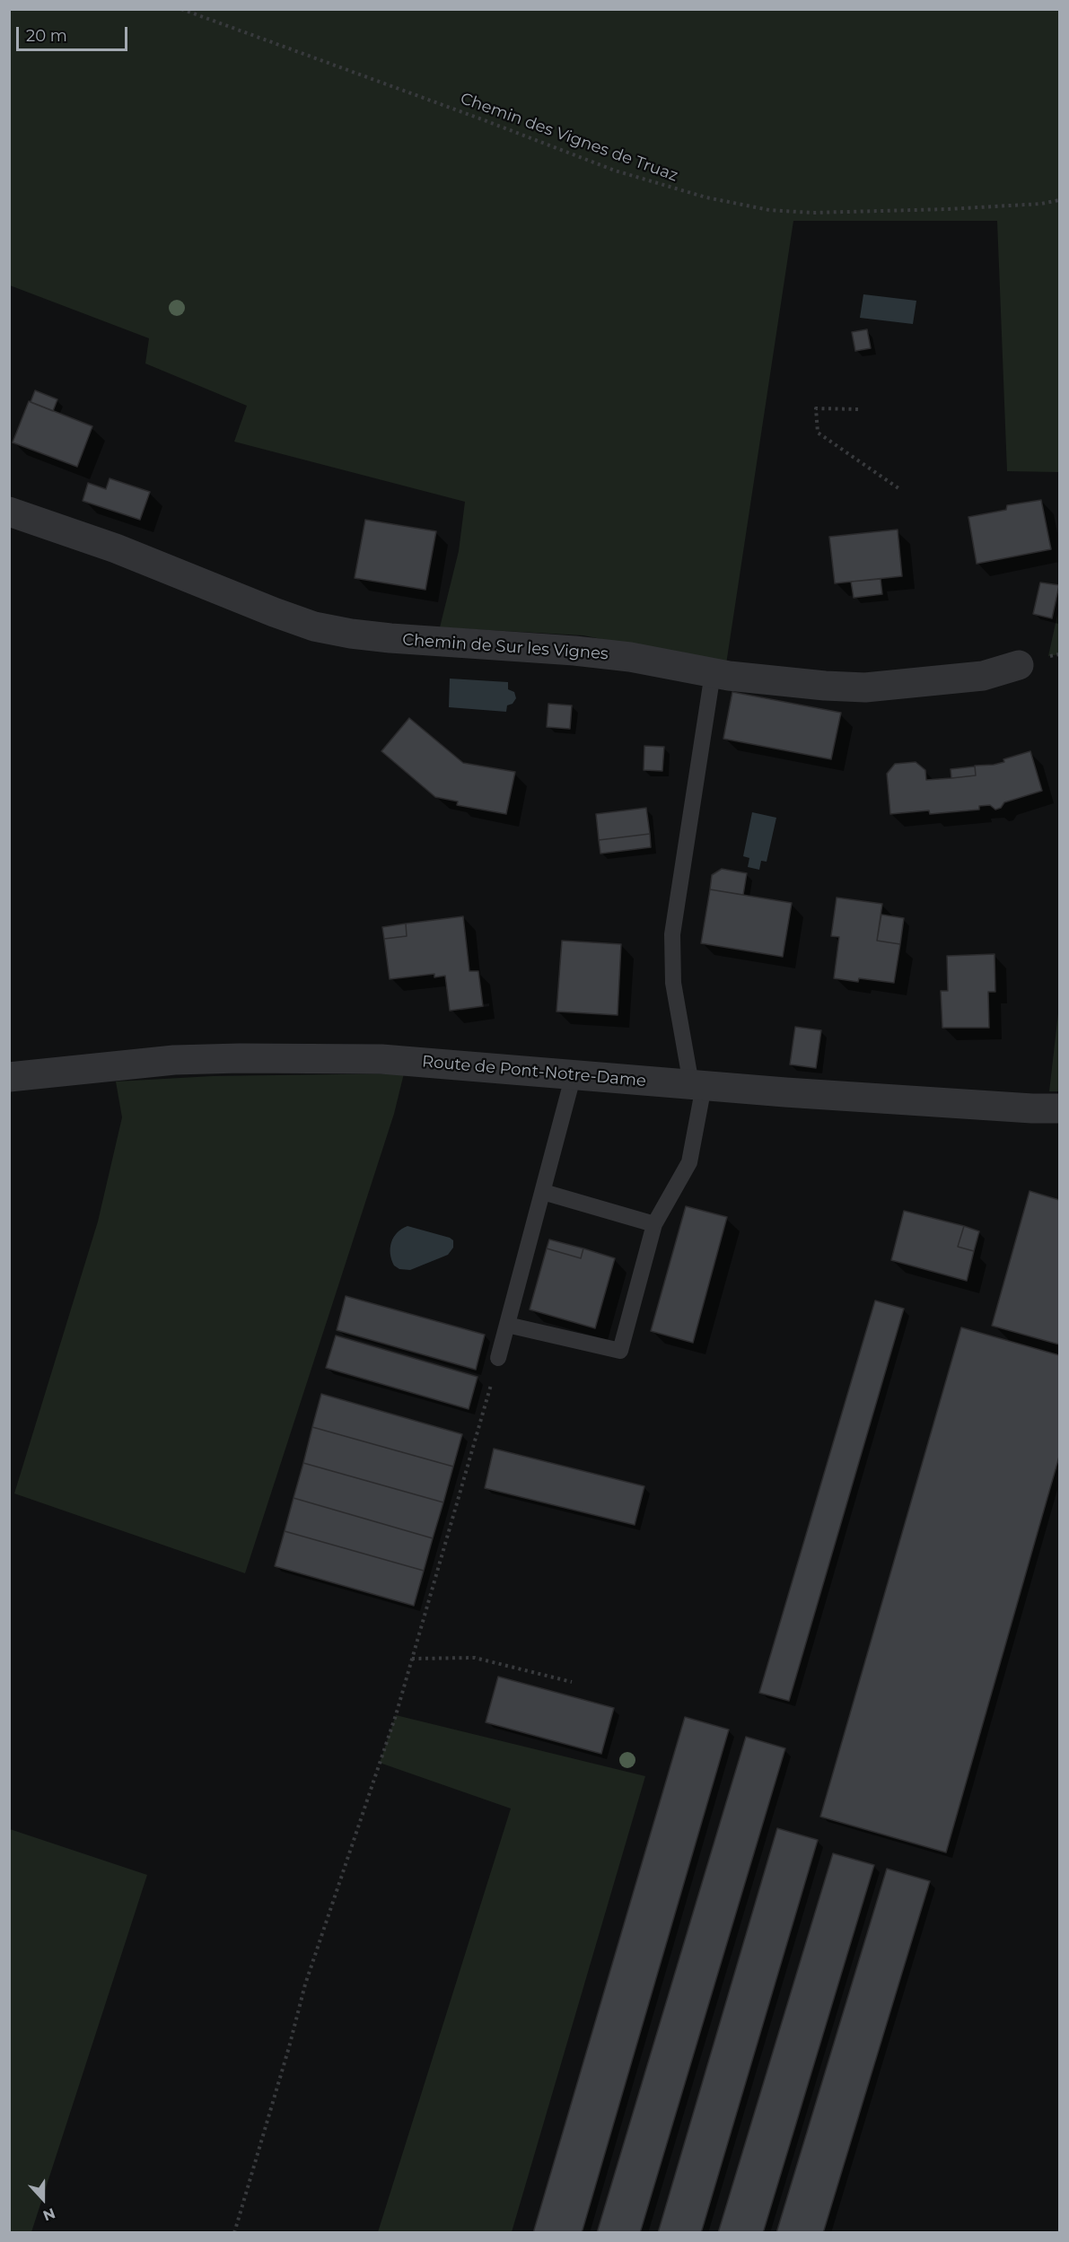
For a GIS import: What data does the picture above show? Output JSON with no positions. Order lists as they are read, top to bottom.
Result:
{
  "streets": {
    "street": ["Chemin de Sur les Vignes", "Route de Pont-Notre-Dame"],
    "path": ["Chemin des Vignes de Truaz"]
  },
  "scale_bar": "20 m",
  "north": "bottom"
}
